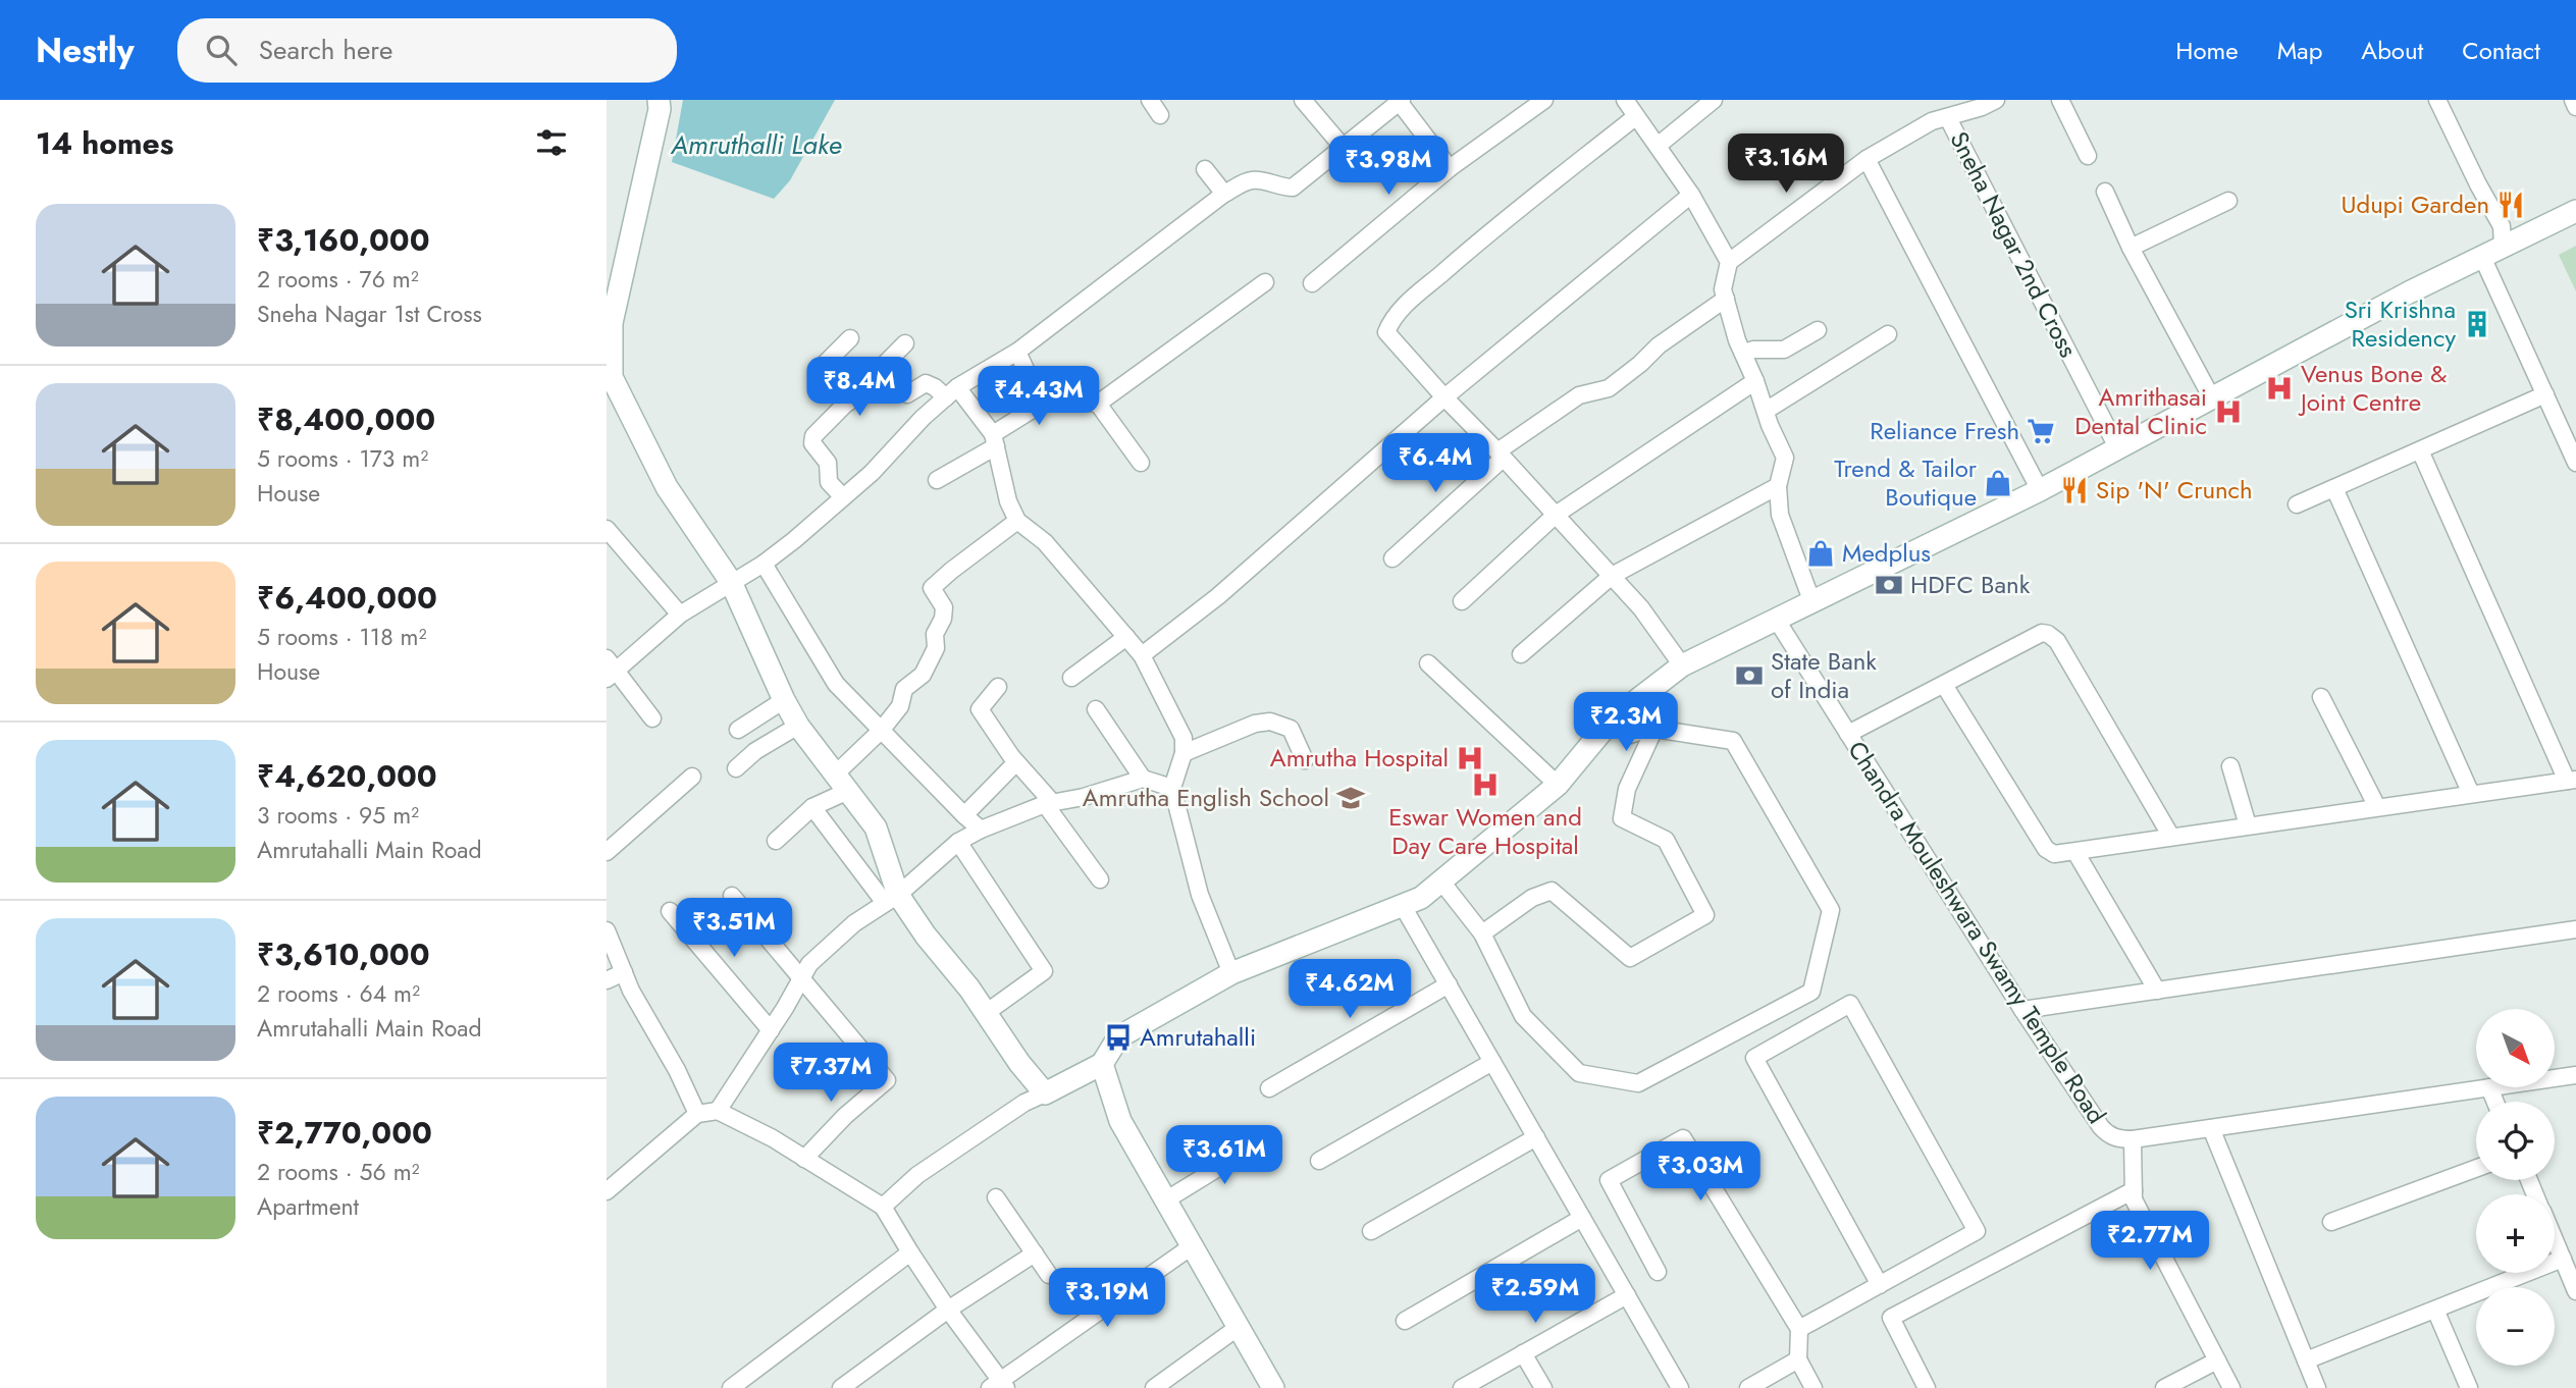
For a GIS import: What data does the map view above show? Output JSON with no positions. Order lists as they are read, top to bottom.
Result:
{
  "streets": {
    "street": ["Sneha Nagar 2nd Cross", "Chandra Mouleshwara Swamy Temple Road"]
  },
  "water": ["Amruthalli Lake"],
  "places": {
    "restaurant": ["Udupi Garden", "Sip 'N' Crunch"],
    "building": ["Sri Krishna Residency"],
    "hospital": [
      "Venus Bone & Joint Centre",
      "Amrithasai Dental Clinic",
      "Amrutha Hospital",
      "Eswar Women and Day Care Hospital"
    ],
    "supermarket": ["Reliance Fresh"],
    "shop": ["Trend & Tailor Boutique", "Medplus"],
    "bank": ["HDFC Bank", "State Bank of India"],
    "school or university": ["Amrutha English School"],
    "bus stop": ["Amrutahalli"]
  },
  "north": "bottom right",
  "page": {
    "header": "Nestly",
    "search": "Search here",
    "nav": [
      "Home",
      "Map",
      "About",
      "Contact"
    ],
    "heading": "14 homes",
    "price": [
      "₹3.16M",
      "₹3.98M",
      "₹8.4M",
      "₹4.43M",
      "₹6.4M",
      "₹2.3M",
      "₹3.51M",
      "₹4.62M",
      "₹7.37M",
      "₹3.61M",
      "₹3.03M",
      "₹2.77M",
      "₹2.59M",
      "₹3.19M"
    ],
    "list": [
      {
        "name": "₹3,160,000",
        "note": "2 rooms · 76 m² · Sneha Nagar 1st Cross"
      },
      {
        "name": "₹8,400,000",
        "note": "5 rooms · 173 m² · House"
      },
      {
        "name": "₹6,400,000",
        "note": "5 rooms · 118 m² · House"
      },
      {
        "name": "₹4,620,000",
        "note": "3 rooms · 95 m² · Amrutahalli Main Road"
      },
      {
        "name": "₹3,610,000",
        "note": "2 rooms · 64 m² · Amrutahalli Main Road"
      },
      {
        "name": "₹2,770,000",
        "note": "2 rooms · 56 m² · Apartment"
      }
    ],
    "map_buttons": ["+", "−"]
  }
}
